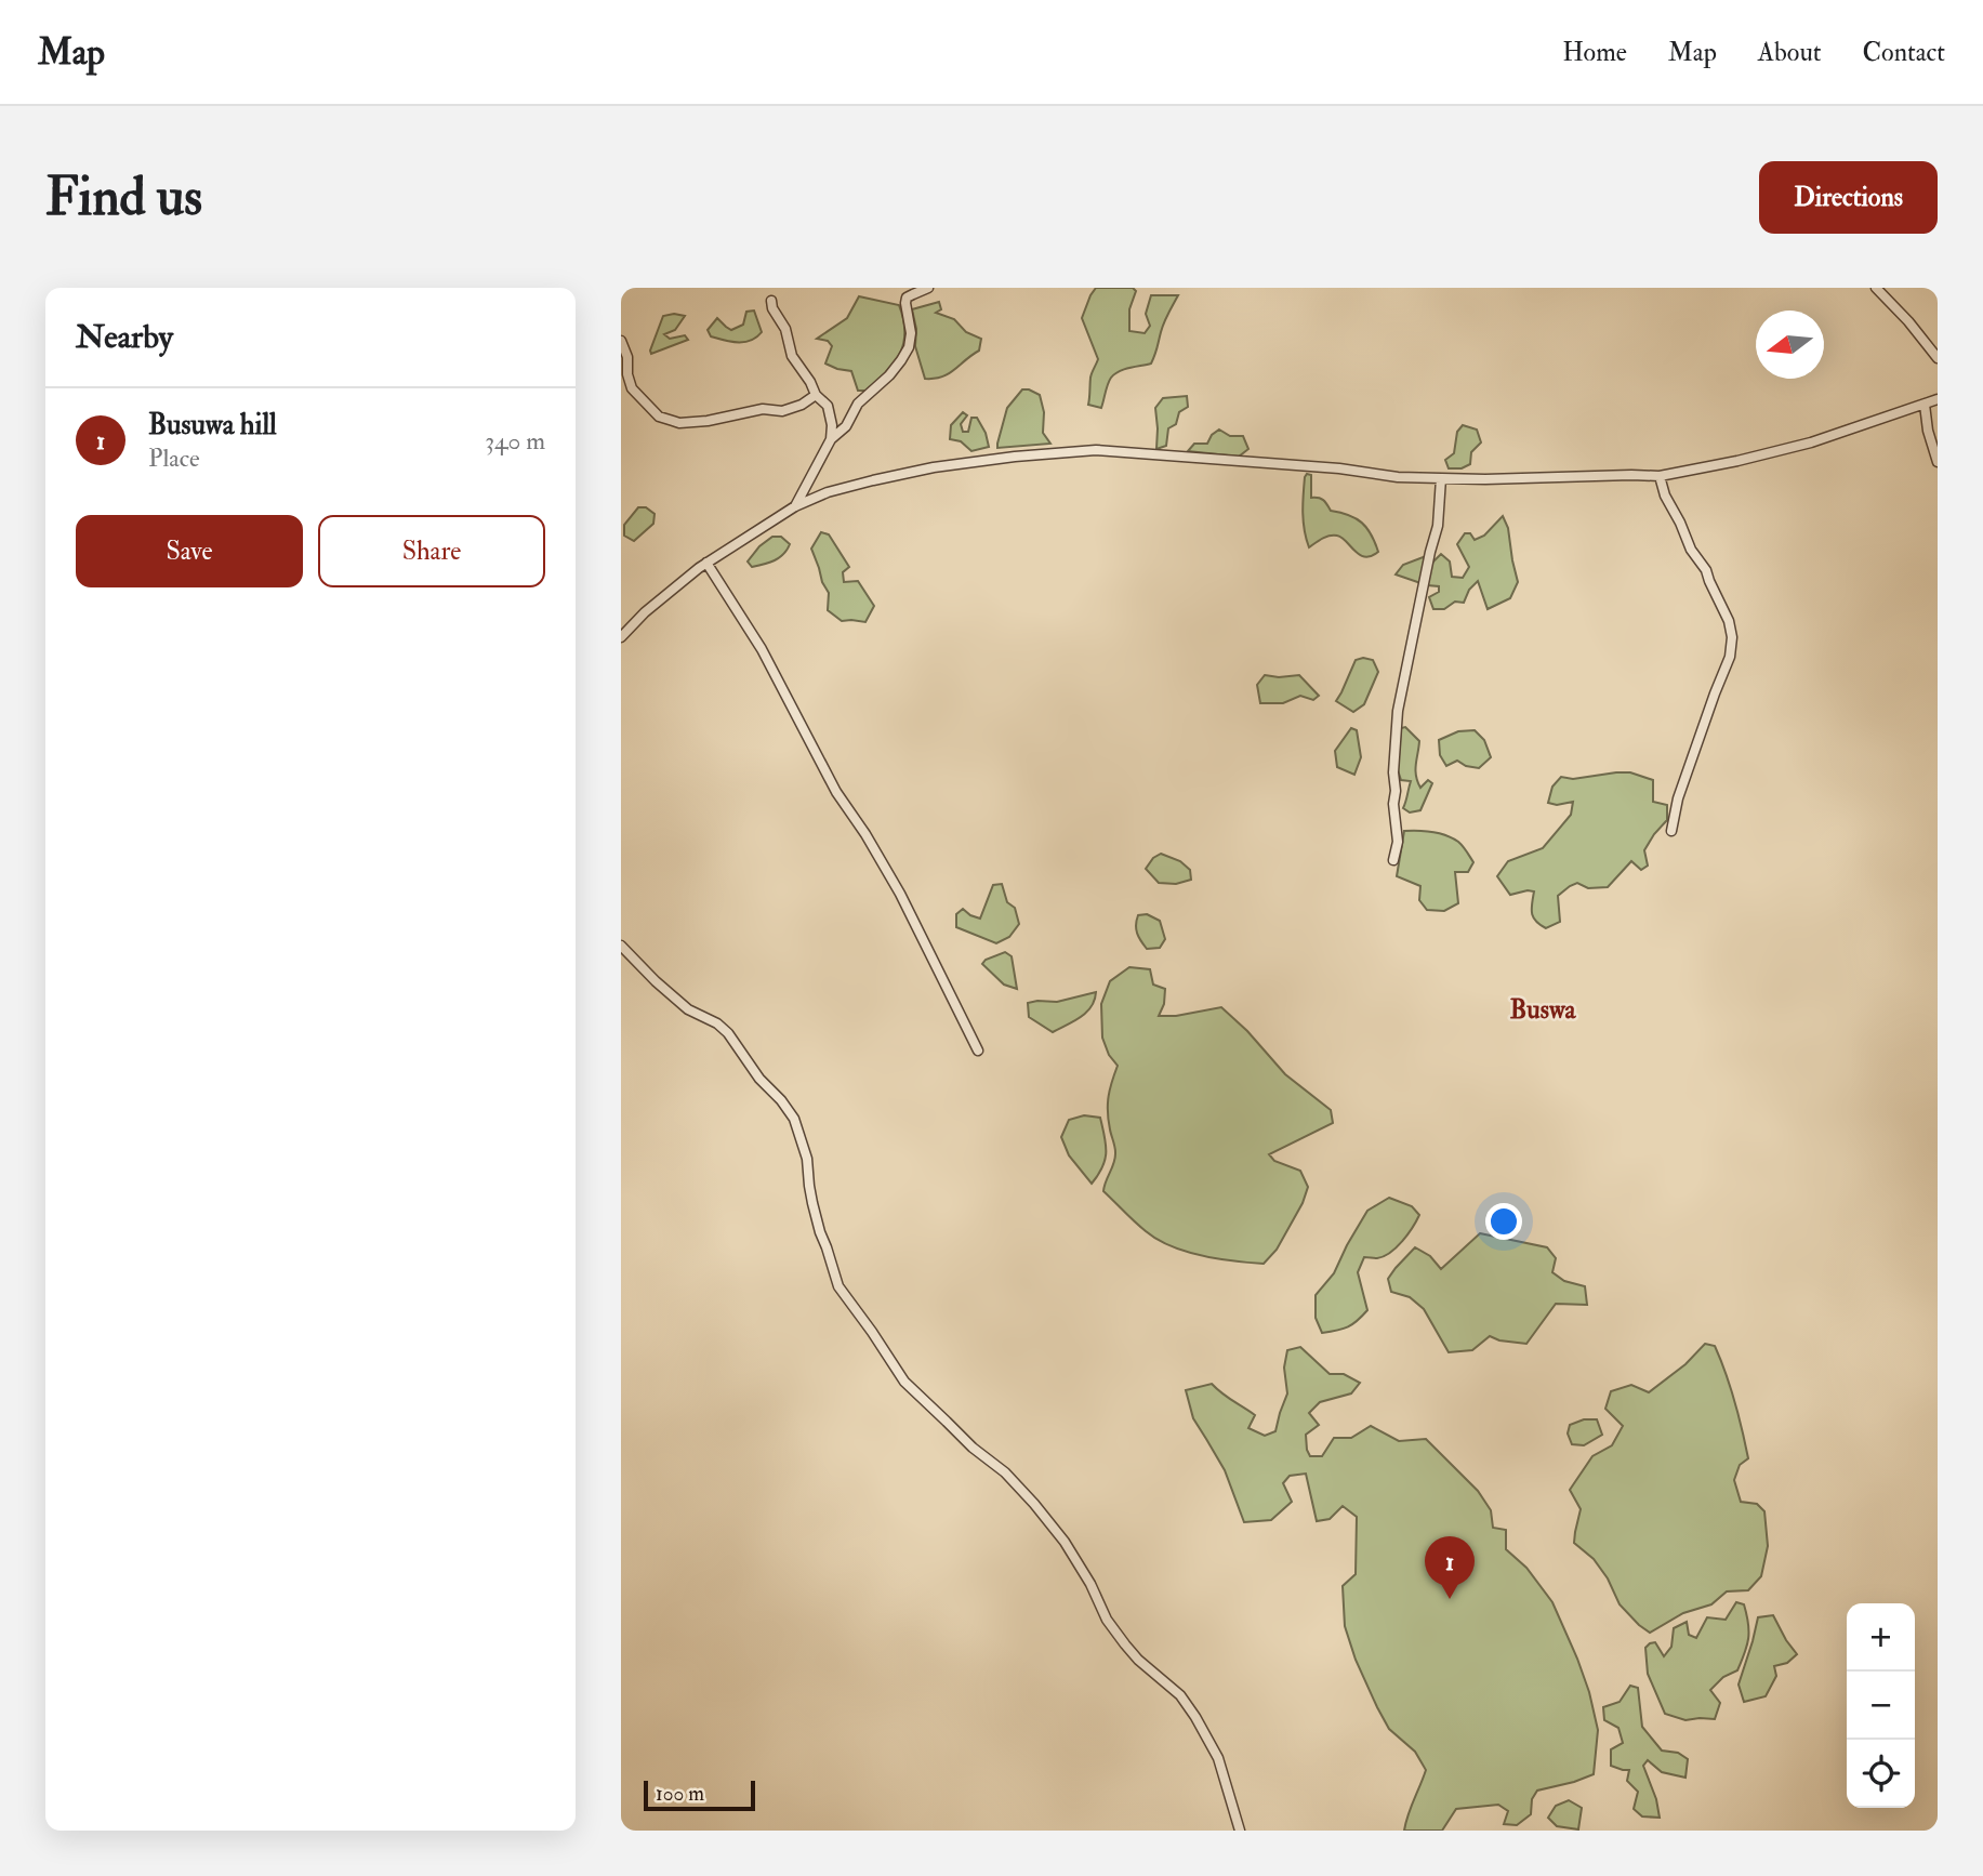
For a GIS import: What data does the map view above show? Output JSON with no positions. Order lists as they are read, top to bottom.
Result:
{
  "districts": ["Buswa"],
  "scale_bar": "100 m",
  "north": "left",
  "page": {
    "header": "Map",
    "nav": [
      "Home",
      "Map",
      "About",
      "Contact"
    ],
    "buttons": [
      "Directions",
      ["Save", "Share"]
    ],
    "title": "Find us",
    "heading": "Nearby",
    "list": [
      {
        "mark": "1",
        "name": "Busuwa hill",
        "note": "Place",
        "value": "340 m"
      }
    ],
    "pins": "1",
    "map_buttons": ["+", "−"],
    "scale": "100 m"
  }
}
